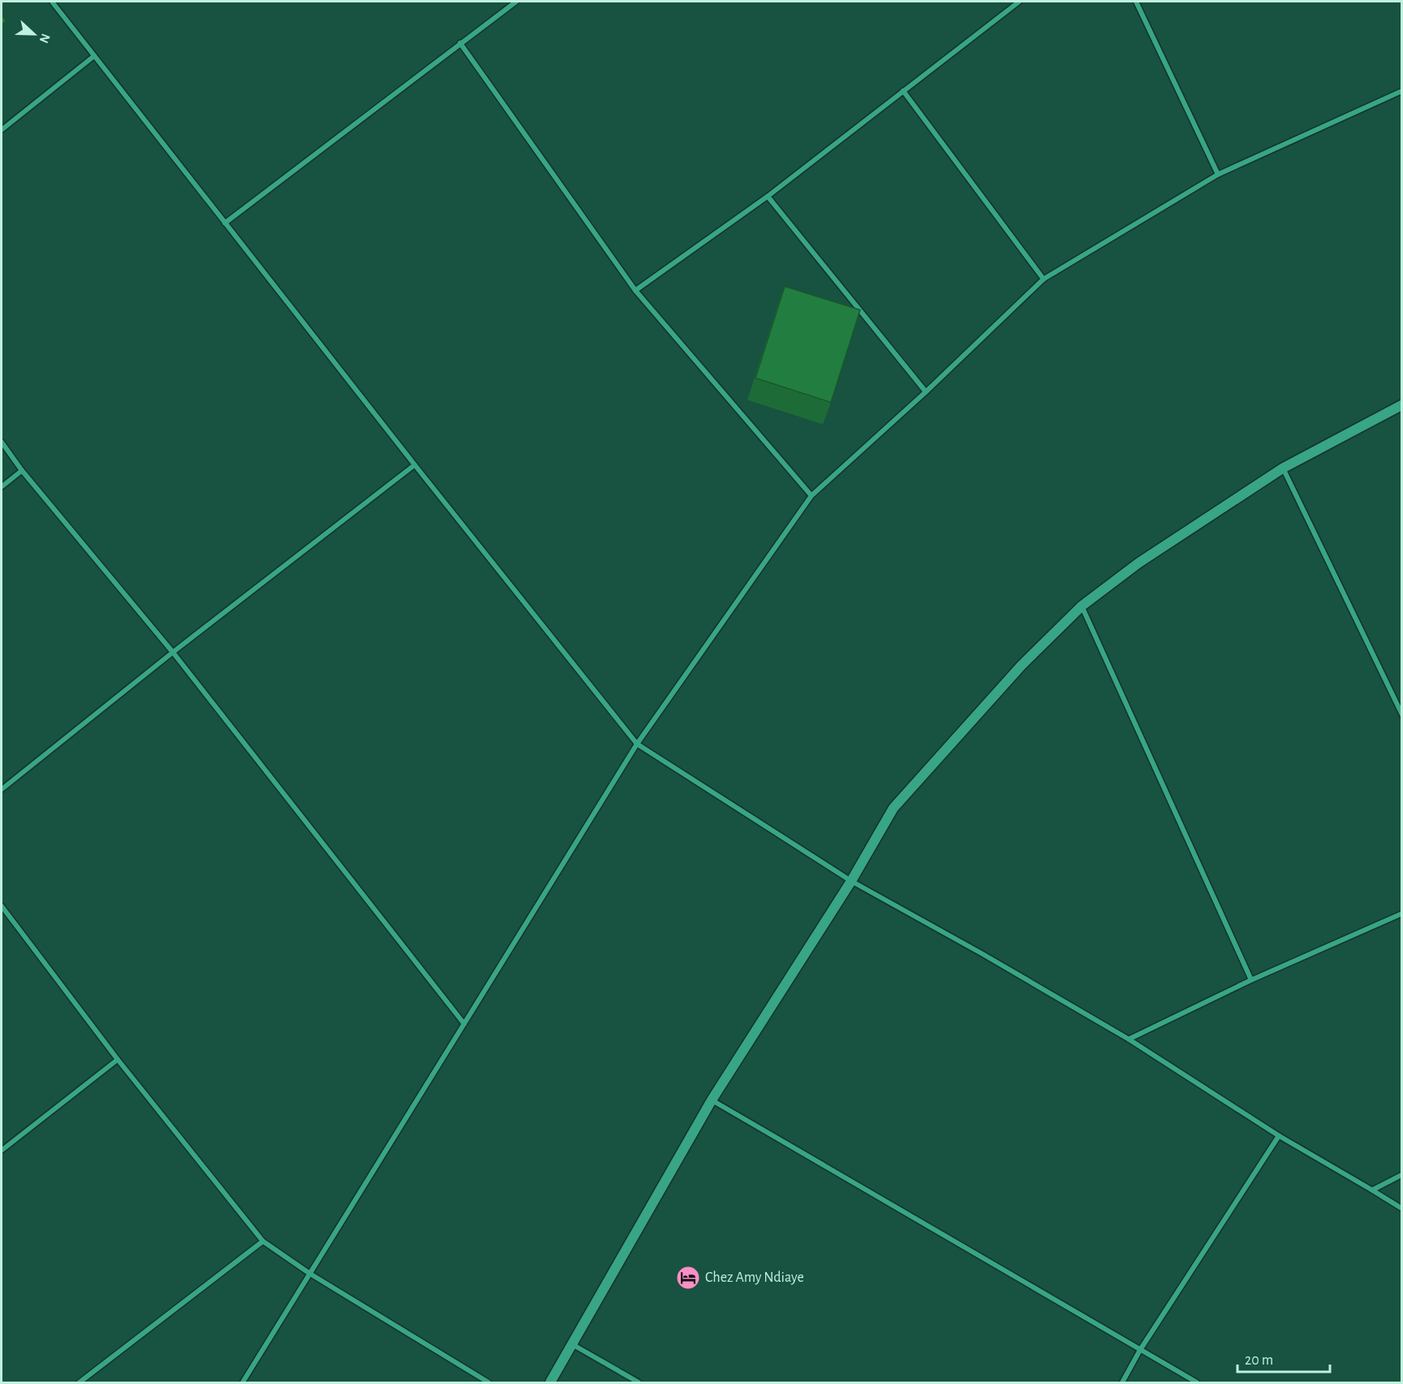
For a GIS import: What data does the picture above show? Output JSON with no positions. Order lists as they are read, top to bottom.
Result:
{
  "places": {
    "hotel": ["Chez Amy Ndiaye"]
  },
  "scale_bar": "20 m",
  "north": "right"
}
